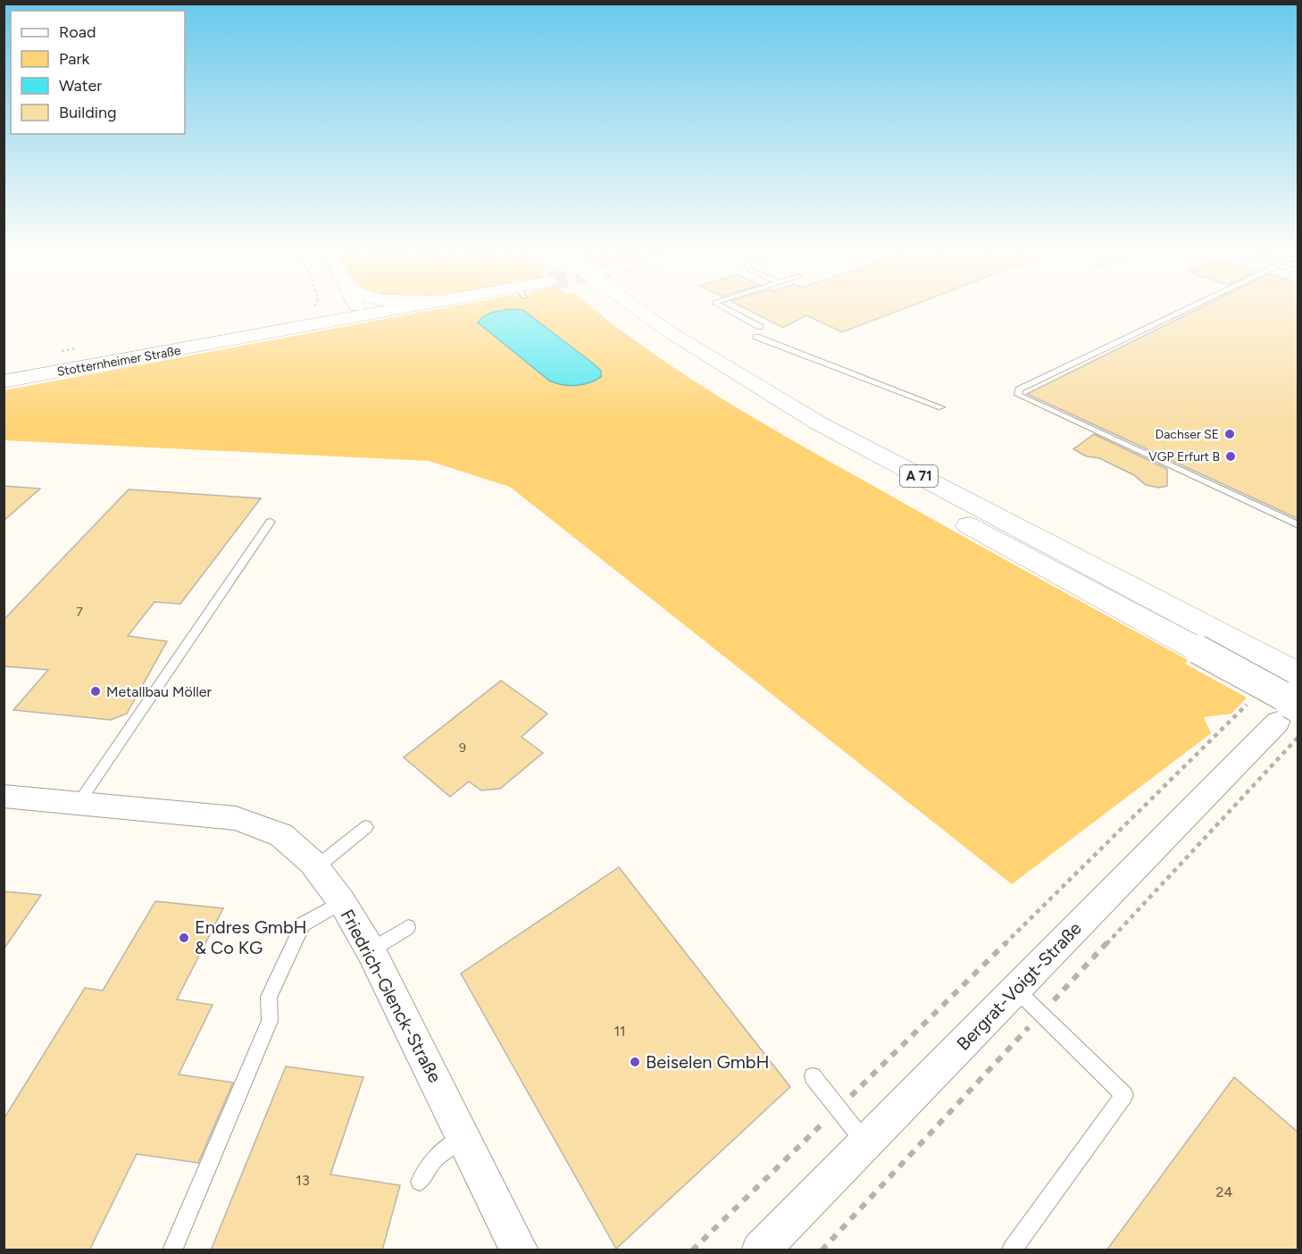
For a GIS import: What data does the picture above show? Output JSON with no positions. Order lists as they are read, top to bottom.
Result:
{
  "streets": {
    "main road": ["Stotternheimer Straße", "A 71"],
    "street": ["Bergrat-Voigt-Straße", "Friedrich-Glenck-Straße"]
  },
  "crossings": [
    ["A 71", "Bergrat-Voigt-Straße"]
  ],
  "places": [
    "Dachser SE",
    "VGP Erfurt B",
    "Metallbau Möller",
    "Endres GmbH & Co KG",
    "Beiselen GmbH"
  ],
  "house_numbers": [
    "7",
    "9",
    "11",
    "13",
    "24"
  ],
  "legend": [
    "Road",
    "Park",
    "Water",
    "Building"
  ]
}
